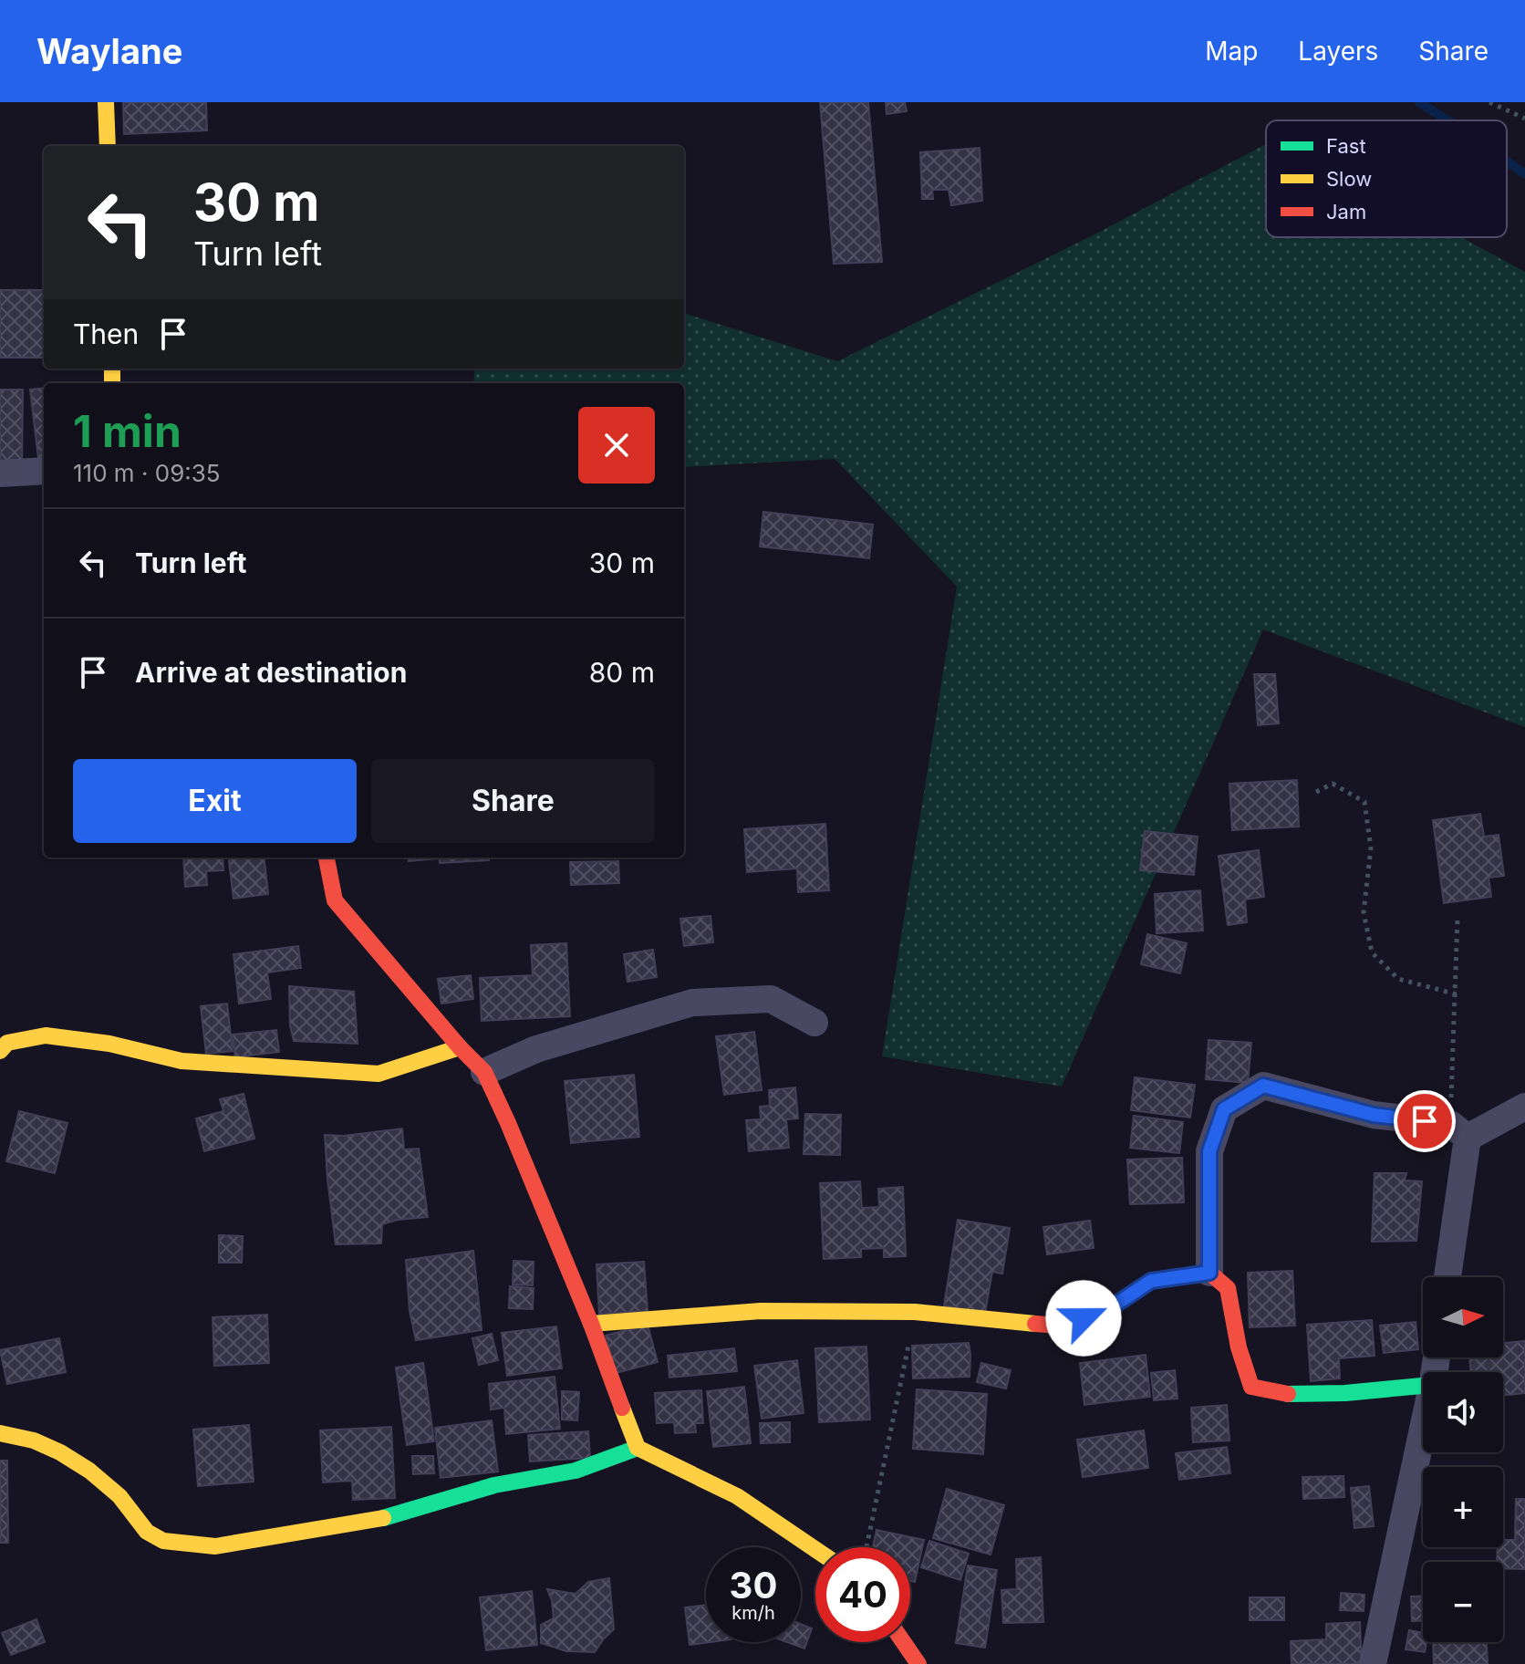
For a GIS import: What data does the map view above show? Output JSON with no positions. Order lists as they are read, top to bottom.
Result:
{
  "legend": ["Fast", "Slow", "Jam"],
  "north": "right",
  "page": {
    "header": "Waylane",
    "nav": ["Map", "Layers", "Share"],
    "turn": ["30 m", "Turn left"],
    "then": "Then",
    "heading": ["1 min", "110 m · 09:35"],
    "list": [
      {
        "name": "Turn left",
        "value": "30 m"
      },
      {
        "name": "Arrive at destination",
        "value": "80 m"
      }
    ],
    "buttons": ["Exit", "Share"],
    "map_buttons": ["+", "−"],
    "speed": "30 km/h",
    "limit": "40"
  }
}
